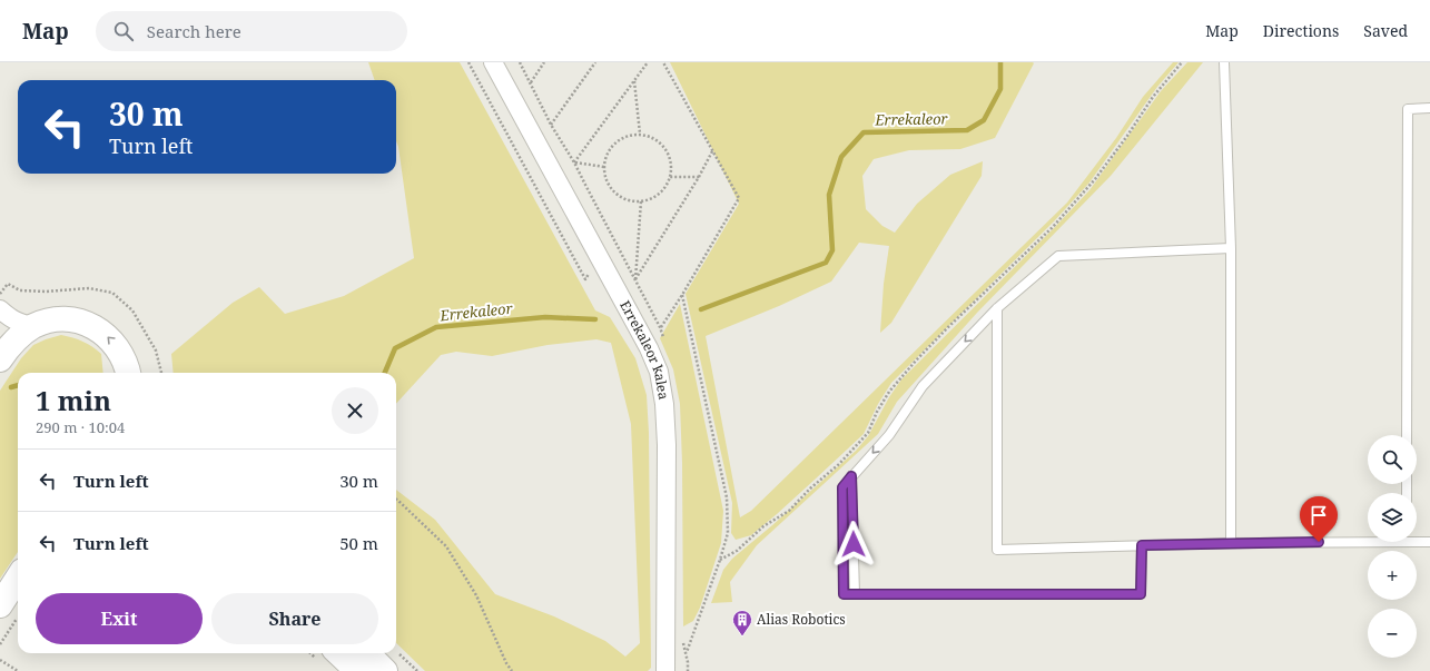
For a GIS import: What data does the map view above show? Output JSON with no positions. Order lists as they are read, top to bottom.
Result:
{
  "streets": {
    "street": ["Errekaleor kalea"]
  },
  "water": ["Errekaleor"],
  "places": {
    "building": ["Alias Robotics"]
  },
  "page": {
    "header": "Map",
    "search": "Search here",
    "nav": ["Map", "Directions", "Saved"],
    "turn": ["30 m", "Turn left"],
    "heading": ["1 min", "290 m · 10:04"],
    "map_buttons": ["+", "−"],
    "list": [
      {
        "name": "Turn left",
        "value": "30 m"
      },
      {
        "name": "Turn left",
        "value": "50 m"
      }
    ],
    "buttons": ["Exit", "Share"]
  }
}
